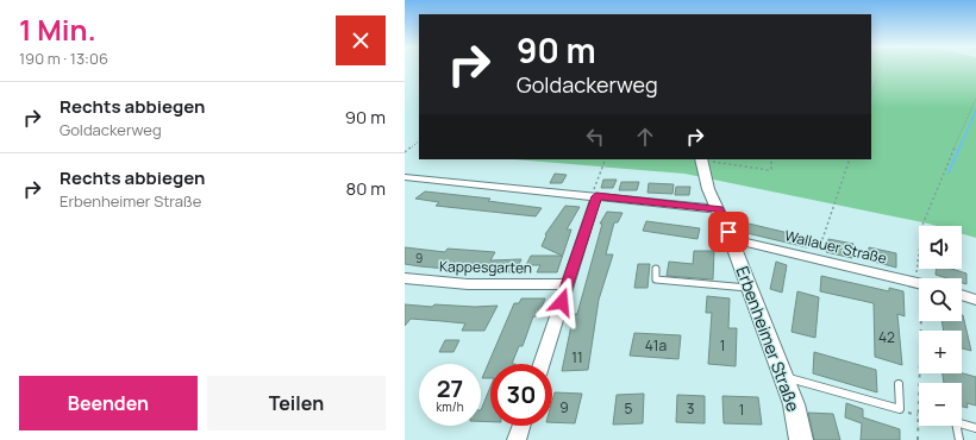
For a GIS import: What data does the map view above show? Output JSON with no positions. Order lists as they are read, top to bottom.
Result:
{
  "streets": {
    "street": ["Wallauer Straße", "Kappesgarten", "Erbenheimer Straße"]
  },
  "crossings": [
    ["Wallauer Straße", "Erbenheimer Straße"]
  ],
  "house_numbers": [
    "9",
    "42",
    "41a",
    "1",
    "11",
    "9",
    "5",
    "3",
    "1"
  ],
  "page": {
    "heading": ["1 Min.", "190 m · 13:06"],
    "turn": ["90 m", "Goldackerweg"],
    "list": [
      {
        "name": "Rechts abbiegen",
        "note": "Goldackerweg",
        "value": "90 m"
      },
      {
        "name": "Rechts abbiegen",
        "note": "Erbenheimer Straße",
        "value": "80 m"
      }
    ],
    "map_buttons": ["+", "−"],
    "speed": "27 km/h",
    "limit": "30",
    "buttons": ["Beenden", "Teilen"]
  }
}
